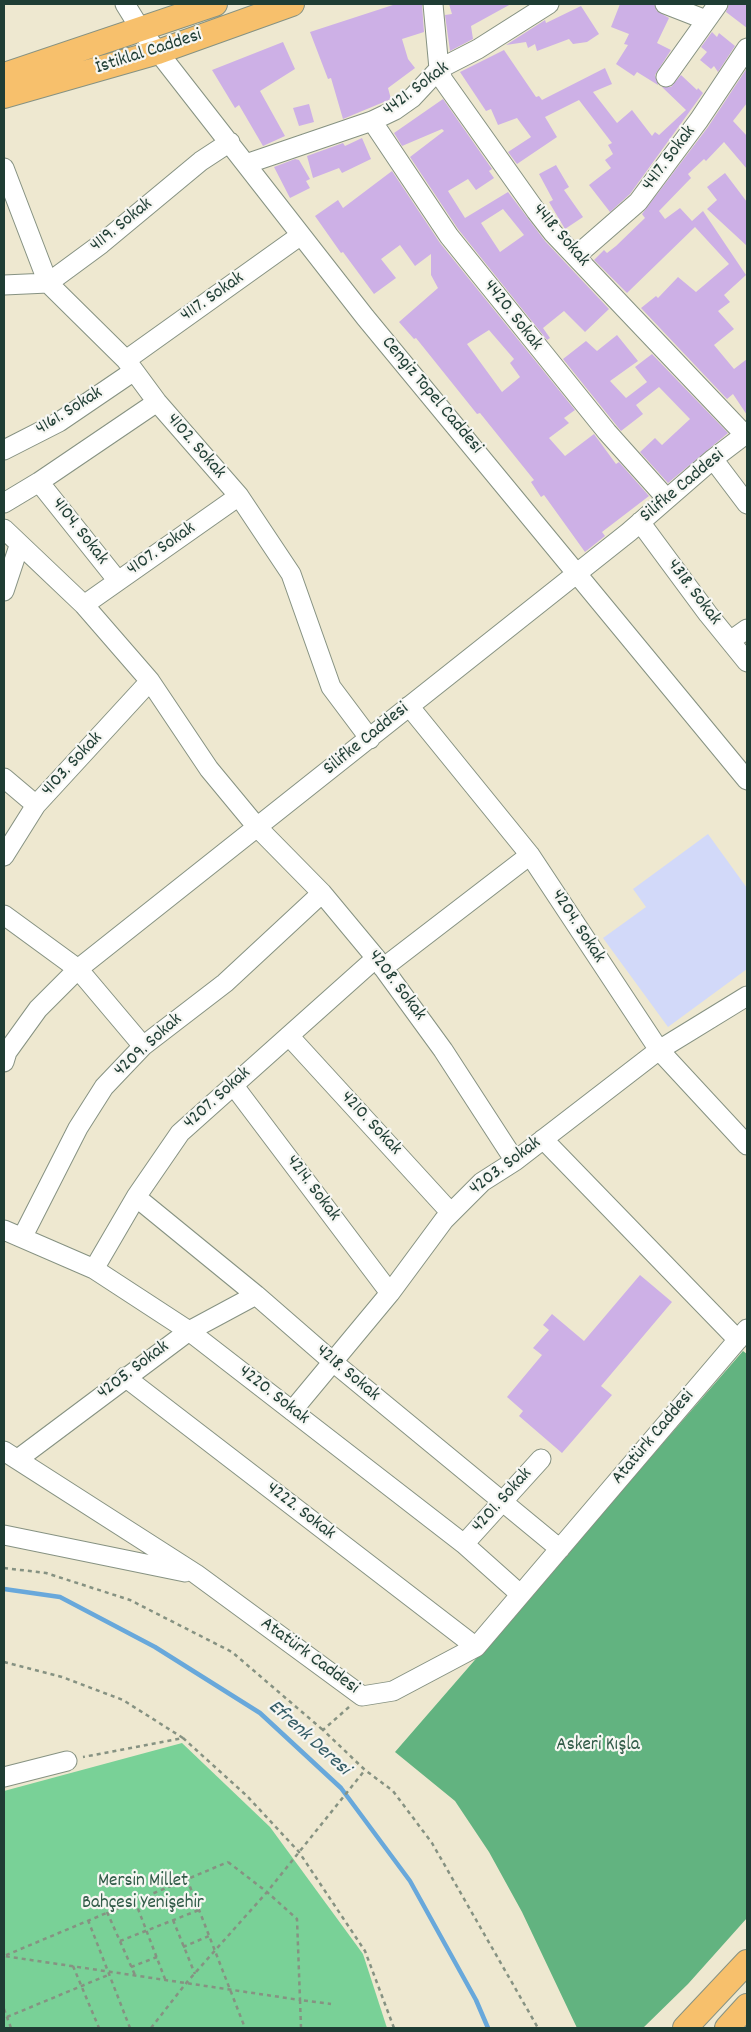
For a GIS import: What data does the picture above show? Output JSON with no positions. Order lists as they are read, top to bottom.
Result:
{
  "streets": {
    "main road": ["İstiklal Caddesi"],
    "street": [
      "4421. Sokak",
      "4417. Sokak",
      "4119. Sokak",
      "4418. Sokak",
      "4117. Sokak",
      "4420. Sokak",
      "Cengiz Topel Caddesi",
      "4161. Sokak",
      "4102. Sokak",
      "Silifke Caddesi",
      "4104. Sokak",
      "4107. Sokak",
      "4318. Sokak",
      "4103. Sokak",
      "4204. Sokak",
      "4208. Sokak",
      "4209. Sokak",
      "4207. Sokak",
      "4210. Sokak",
      "4203. Sokak",
      "4214. Sokak",
      "4205. Sokak",
      "4218. Sokak",
      "4220. Sokak",
      "Atatürk Caddesi",
      "4201. Sokak",
      "4222. Sokak"
    ]
  },
  "crossings": [
    ["İstiklal Caddesi", "Cengiz Topel Caddesi"],
    ["4421. Sokak", "4418. Sokak"],
    ["4421. Sokak", "4420. Sokak"],
    ["4421. Sokak", "Cengiz Topel Caddesi"],
    ["4417. Sokak", "4418. Sokak"],
    ["4119. Sokak", "Cengiz Topel Caddesi"],
    ["4119. Sokak", "4102. Sokak"],
    ["4418. Sokak", "Silifke Caddesi"],
    ["4117. Sokak", "Cengiz Topel Caddesi"],
    ["4117. Sokak", "4161. Sokak"],
    ["4117. Sokak", "4102. Sokak"],
    ["4420. Sokak", "Silifke Caddesi"],
    ["Cengiz Topel Caddesi", "Silifke Caddesi"],
    ["4161. Sokak", "4102. Sokak"],
    ["4102. Sokak", "Silifke Caddesi"],
    ["4102. Sokak", "4107. Sokak"],
    ["Silifke Caddesi", "4318. Sokak"],
    ["Silifke Caddesi", "4204. Sokak"],
    ["Silifke Caddesi", "4208. Sokak"],
    ["4104. Sokak", "4107. Sokak"],
    ["4107. Sokak", "4208. Sokak"],
    ["4103. Sokak", "4208. Sokak"],
    ["4204. Sokak", "4207. Sokak"],
    ["4204. Sokak", "4203. Sokak"],
    ["4208. Sokak", "4209. Sokak"],
    ["4208. Sokak", "4207. Sokak"],
    ["4208. Sokak", "4203. Sokak"],
    ["4209. Sokak", "4220. Sokak"],
    ["4207. Sokak", "4210. Sokak"],
    ["4207. Sokak", "4214. Sokak"],
    ["4207. Sokak", "4218. Sokak"],
    ["4207. Sokak", "4220. Sokak"],
    ["4210. Sokak", "4203. Sokak"],
    ["4203. Sokak", "4214. Sokak"],
    ["4203. Sokak", "4218. Sokak"],
    ["4203. Sokak", "4220. Sokak"],
    ["4205. Sokak", "4218. Sokak"],
    ["4205. Sokak", "4220. Sokak"],
    ["4205. Sokak", "Atatürk Caddesi"],
    ["4205. Sokak", "4222. Sokak"],
    ["4218. Sokak", "Atatürk Caddesi"],
    ["4218. Sokak", "4201. Sokak"],
    ["4220. Sokak", "Atatürk Caddesi"],
    ["4220. Sokak", "4201. Sokak"],
    ["Atatürk Caddesi", "4222. Sokak"]
  ],
  "water": ["Efrenk Deresi"],
  "parks": ["Askeri Kışla", "Mersin Millet Bahçesi Yenişehir"]
}
